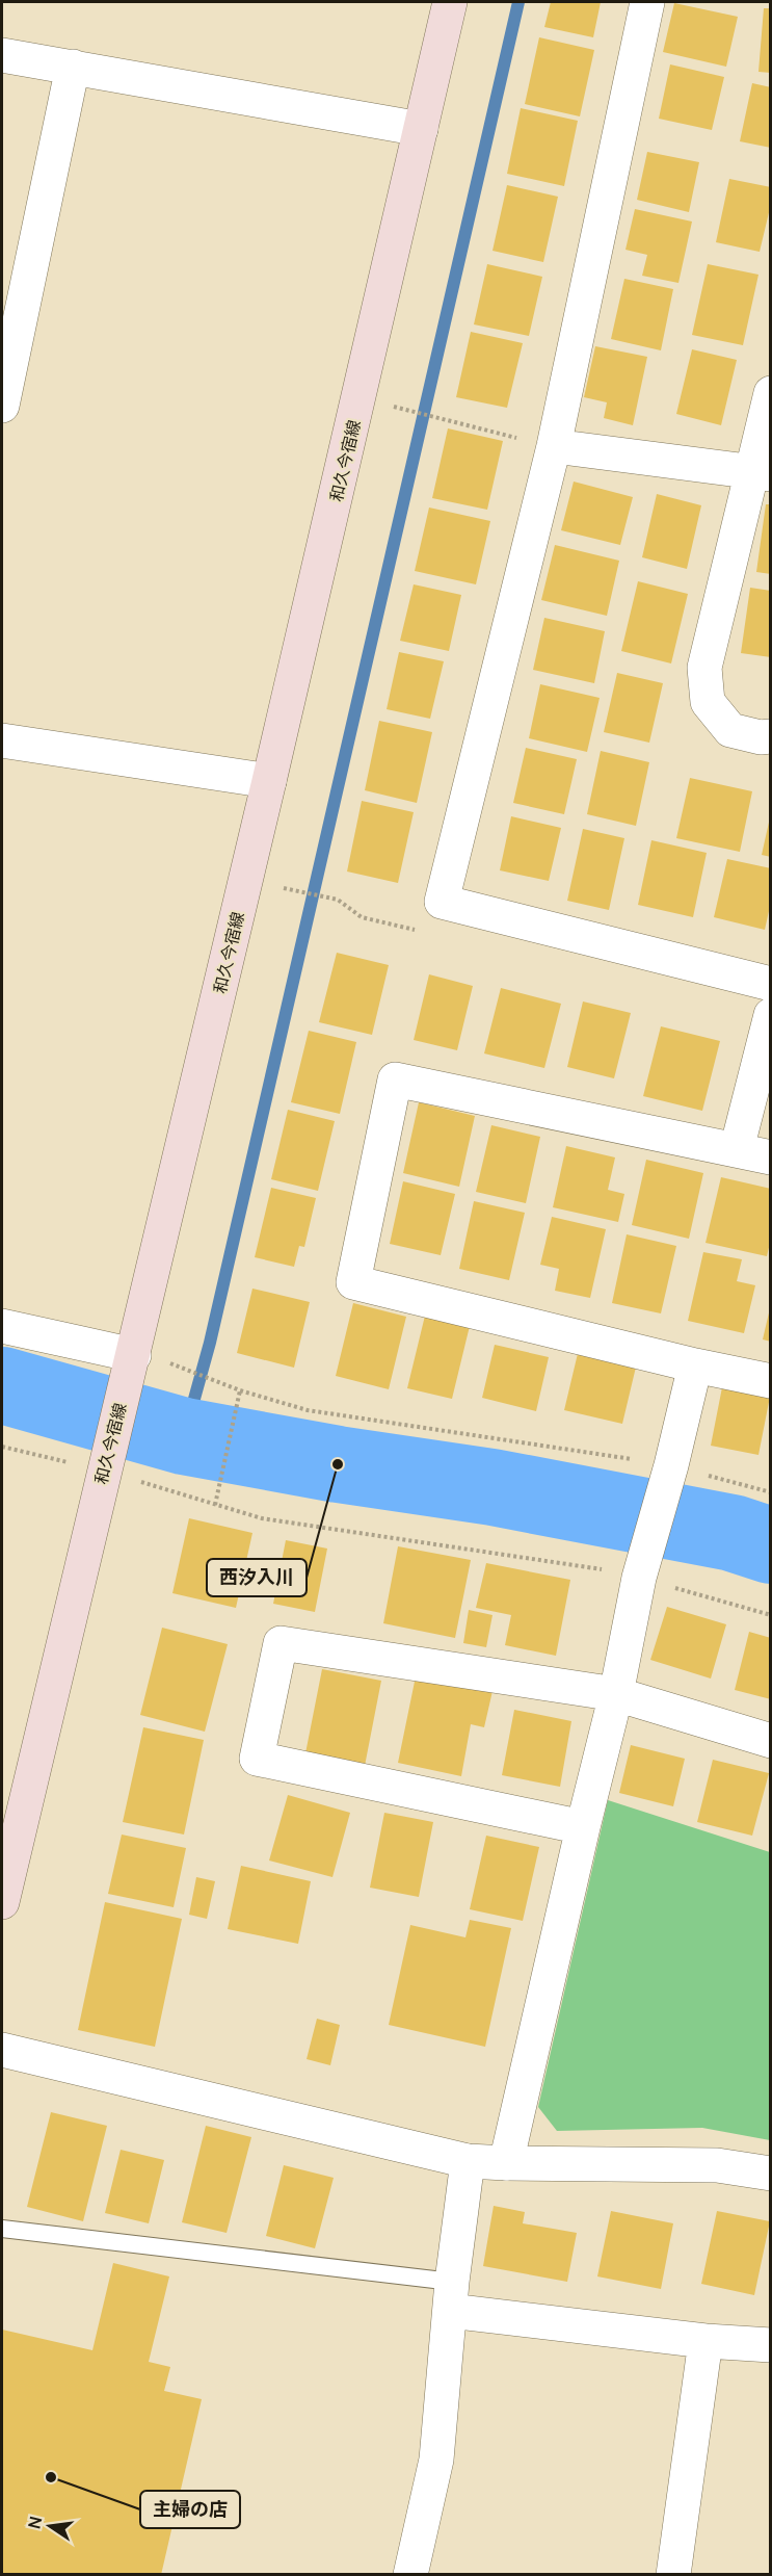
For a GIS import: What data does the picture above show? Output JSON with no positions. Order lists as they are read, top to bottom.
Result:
{
  "streets": {
    "main road": ["和久今宿線"]
  },
  "places": ["西汐入川", "主婦の店"],
  "north": "left"
}
